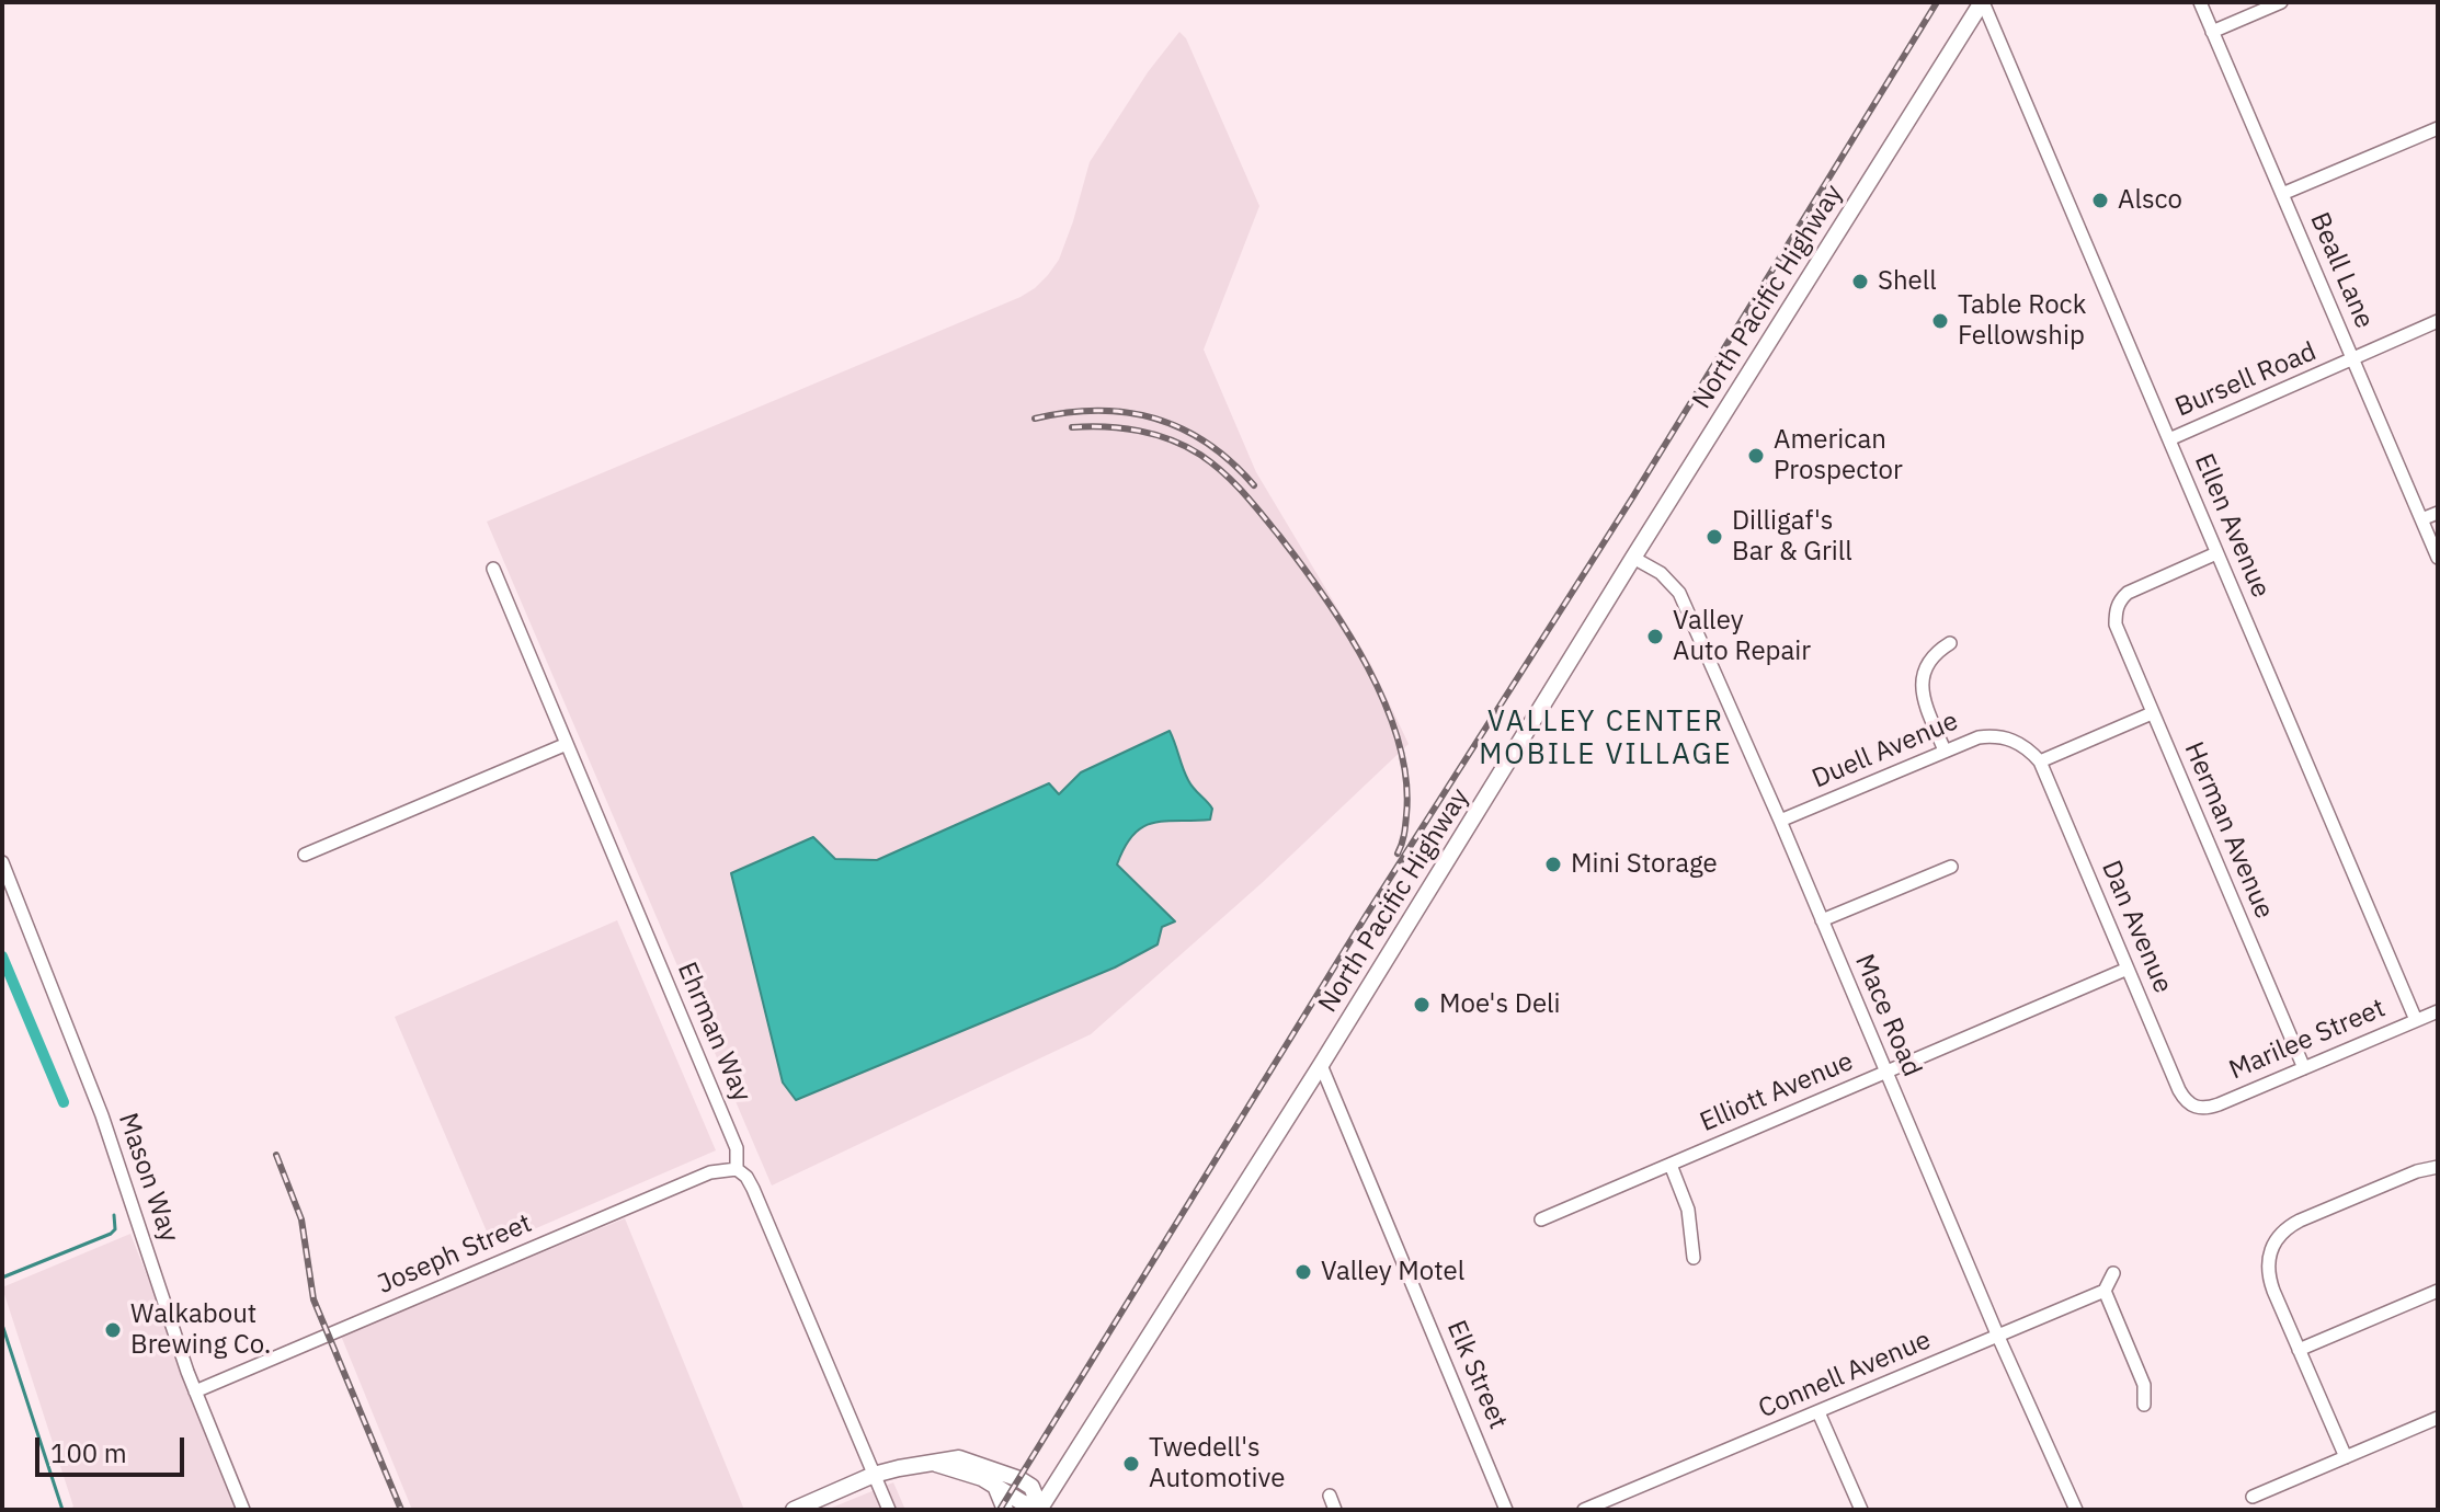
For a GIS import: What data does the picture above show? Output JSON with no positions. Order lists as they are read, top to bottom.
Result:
{
  "streets": {
    "main road": ["North Pacific Highway"],
    "street": [
      "Beall Lane",
      "Bursell Road",
      "Ellen Avenue",
      "Duell Avenue",
      "Herman Avenue",
      "Dan Avenue",
      "Mace Road",
      "Ehrman Way",
      "Marilee Street",
      "Elliott Avenue",
      "Mason Way",
      "Joseph Street",
      "Elk Street",
      "Connell Avenue"
    ]
  },
  "crossings": [
    ["Beall Lane", "Bursell Road"],
    ["North Pacific Highway", "Ellen Avenue"],
    ["North Pacific Highway", "Mace Road"],
    ["North Pacific Highway", "Elk Street"],
    ["Bursell Road", "Ellen Avenue"],
    ["Ellen Avenue", "Herman Avenue"],
    ["Ellen Avenue", "Marilee Street"],
    ["Duell Avenue", "Dan Avenue"],
    ["Duell Avenue", "Mace Road"],
    ["Herman Avenue", "Marilee Street"],
    ["Dan Avenue", "Marilee Street"],
    ["Dan Avenue", "Elliott Avenue"],
    ["Mace Road", "Elliott Avenue"],
    ["Mace Road", "Connell Avenue"],
    ["Ehrman Way", "Joseph Street"],
    ["Mason Way", "Joseph Street"]
  ],
  "districts": ["VALLEY CENTER MOBILE VILLAGE"],
  "places": [
    "Alsco",
    "Shell",
    "Table Rock Fellowship",
    "American Prospector",
    "Dilligaf's Bar & Grill",
    "Valley Auto Repair",
    "Mini Storage",
    "Moe's Deli",
    "Valley Motel",
    "Walkabout Brewing Co.",
    "Twedell's Automotive"
  ],
  "scale_bar": "100 m"
}
